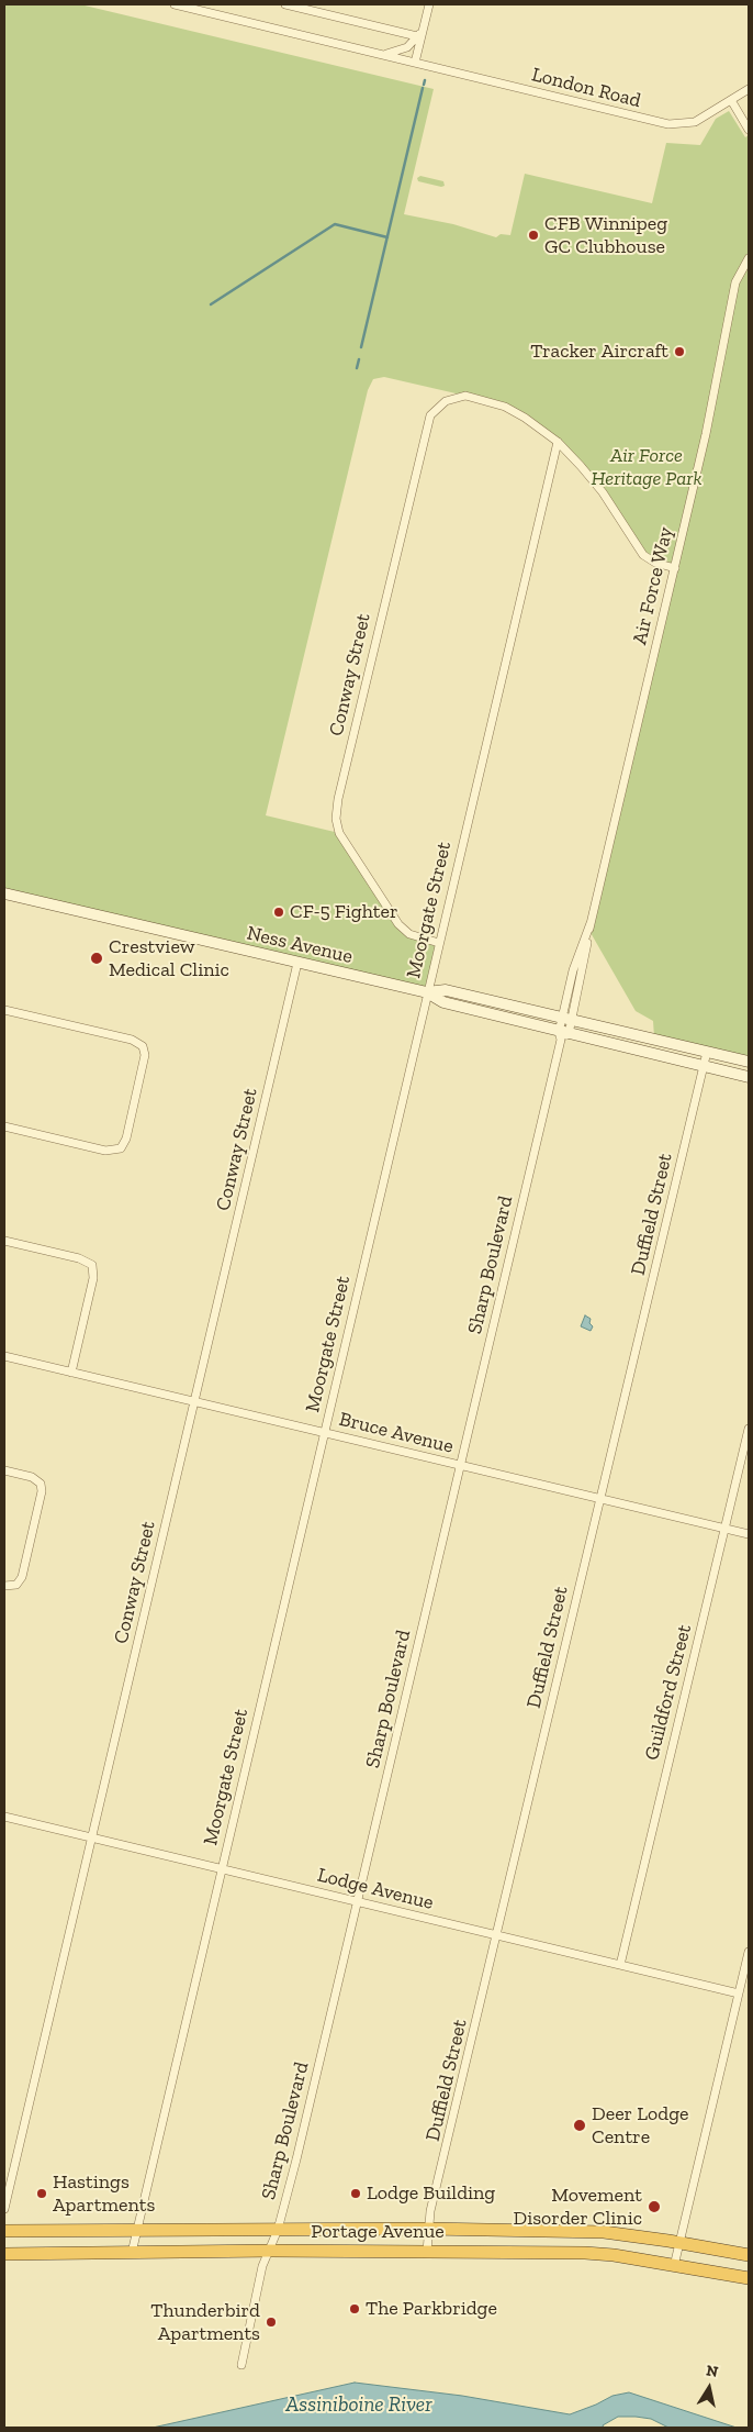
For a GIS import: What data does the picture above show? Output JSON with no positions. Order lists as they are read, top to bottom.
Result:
{
  "streets": {
    "highway": ["Portage Avenue"],
    "main road": ["Ness Avenue"],
    "street": [
      "London Road",
      "Air Force Way",
      "Conway Street",
      "Moorgate Street",
      "Duffield Street",
      "Sharp Boulevard",
      "Bruce Avenue",
      "Guildford Street",
      "Lodge Avenue"
    ]
  },
  "crossings": [
    ["Air Force Way", "Ness Avenue"],
    ["Air Force Way", "Sharp Boulevard"],
    ["Conway Street", "Moorgate Street"],
    ["Conway Street", "Ness Avenue"],
    ["Conway Street", "Bruce Avenue"],
    ["Conway Street", "Lodge Avenue"],
    ["Moorgate Street", "Ness Avenue"],
    ["Moorgate Street", "Bruce Avenue"],
    ["Moorgate Street", "Lodge Avenue"],
    ["Moorgate Street", "Portage Avenue"],
    ["Ness Avenue", "Duffield Street"],
    ["Ness Avenue", "Sharp Boulevard"],
    ["Duffield Street", "Bruce Avenue"],
    ["Duffield Street", "Lodge Avenue"],
    ["Duffield Street", "Portage Avenue"],
    ["Sharp Boulevard", "Bruce Avenue"],
    ["Sharp Boulevard", "Lodge Avenue"],
    ["Sharp Boulevard", "Portage Avenue"],
    ["Bruce Avenue", "Guildford Street"],
    ["Guildford Street", "Lodge Avenue"]
  ],
  "water": ["Assiniboine River"],
  "parks": ["Air Force Heritage Park"],
  "places": [
    "CFB Winnipeg GC Clubhouse",
    "Tracker Aircraft",
    "CF-5 Fighter",
    "Crestview Medical Clinic",
    "Deer Lodge Centre",
    "Hastings Apartments",
    "Lodge Building",
    "Movement Disorder Clinic",
    "The Parkbridge",
    "Thunderbird Apartments"
  ],
  "north": "top"
}
